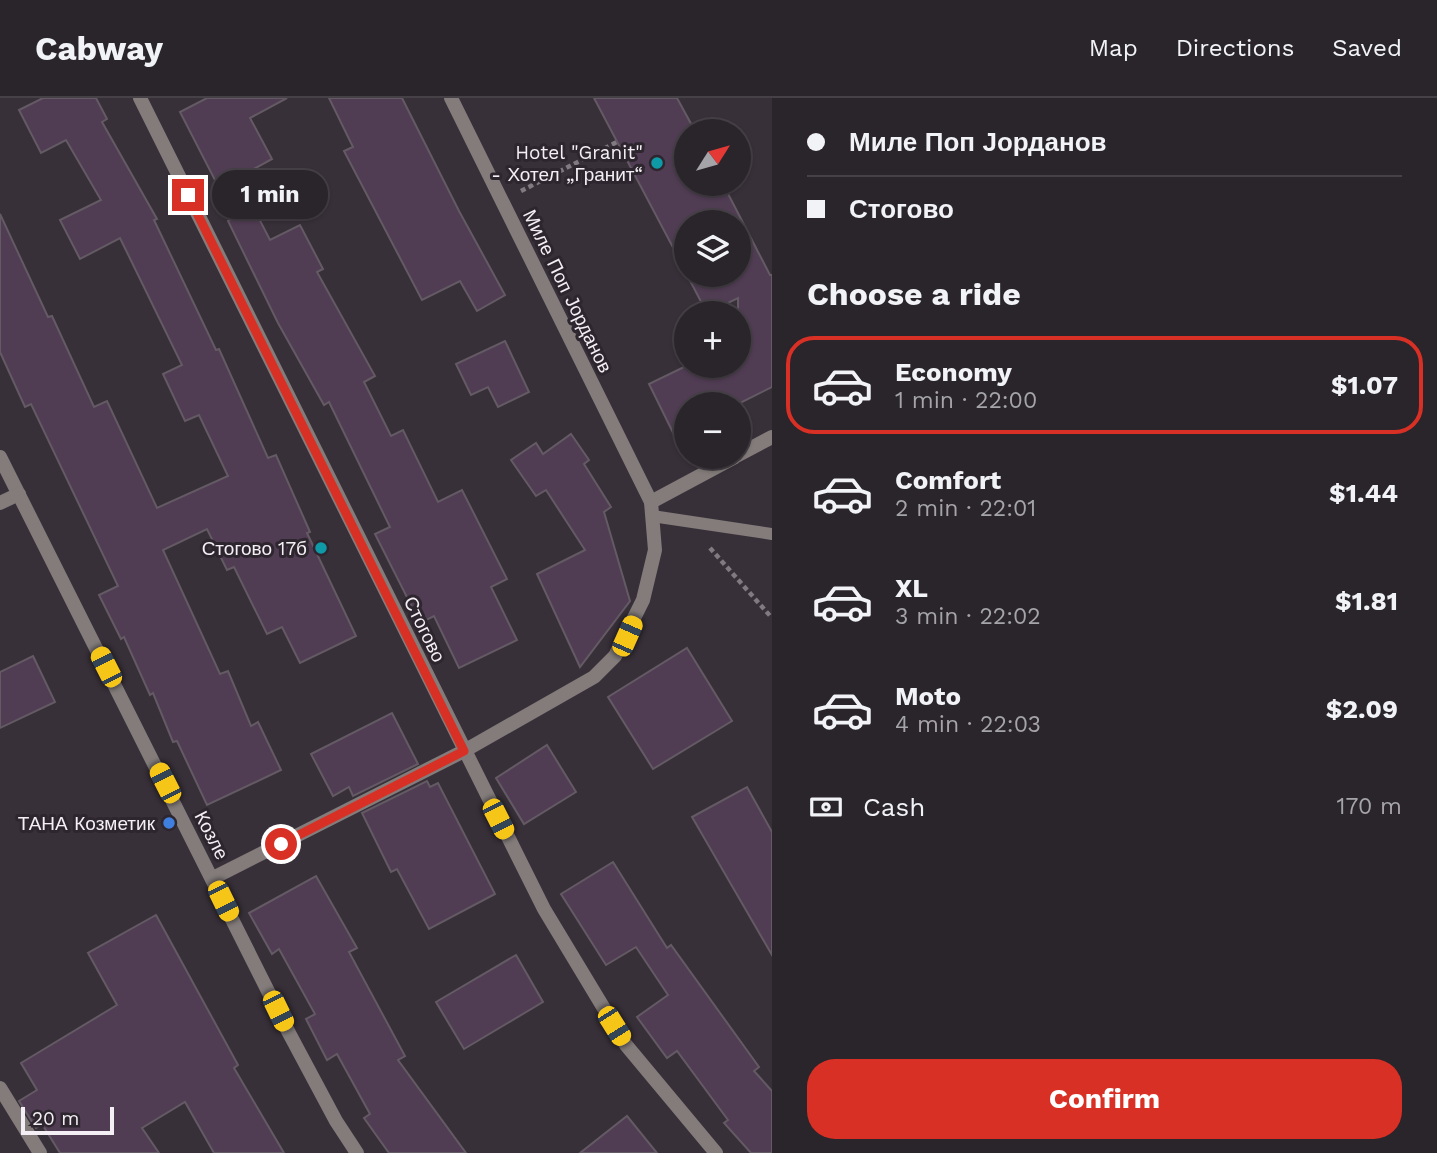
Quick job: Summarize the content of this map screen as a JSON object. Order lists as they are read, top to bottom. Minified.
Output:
{"streets":{"street":["Миле Поп Јорданов","Стогово","Козле"]},"crossings":[["Миле Поп Јорданов","Стогово"],["Миле Поп Јорданов","Козле"]],"places":["Hotel \"Granit\" - Хотел „Гранит“","Стогово 17б","ТАНА Козметик"],"scale_bar":"20 m","north":"top right","page":{"header":"Cabway","nav":["Map","Directions","Saved"],"banner":["Миле Поп Јорданов","Стогово"],"map_buttons":["+","−"],"bubble":"1 min","heading":"Choose a ride","list":[{"name":"Economy","note":"1 min · 22:00","value":"$1.07"},{"name":"Comfort","note":"2 min · 22:01","value":"$1.44"},{"name":"XL","note":"3 min · 22:02","value":"$1.81"},{"name":"Moto","note":"4 min · 22:03","value":"$2.09"}],"pay":["Cash","170 m"],"buttons":"Confirm","scale":"20 m"}}
